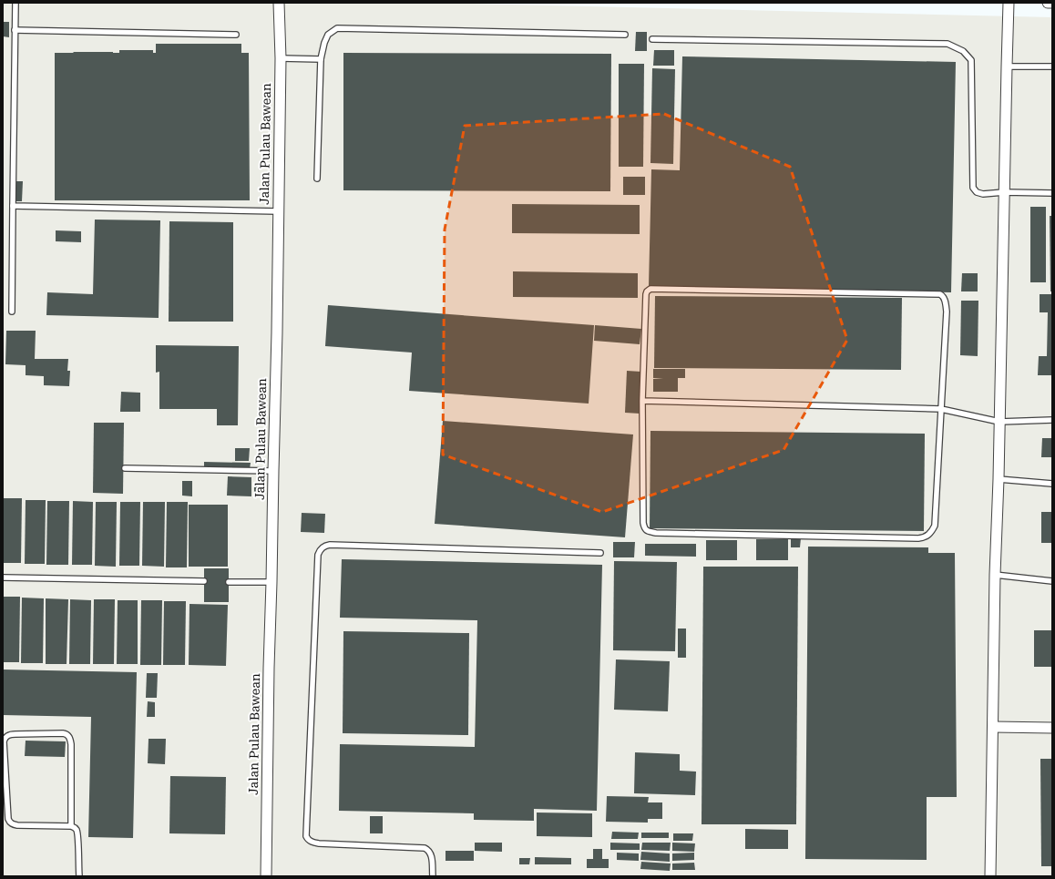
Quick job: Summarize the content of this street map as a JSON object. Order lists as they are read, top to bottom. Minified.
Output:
{"streets":{"street":["Jalan Pulau Bawean"]}}
